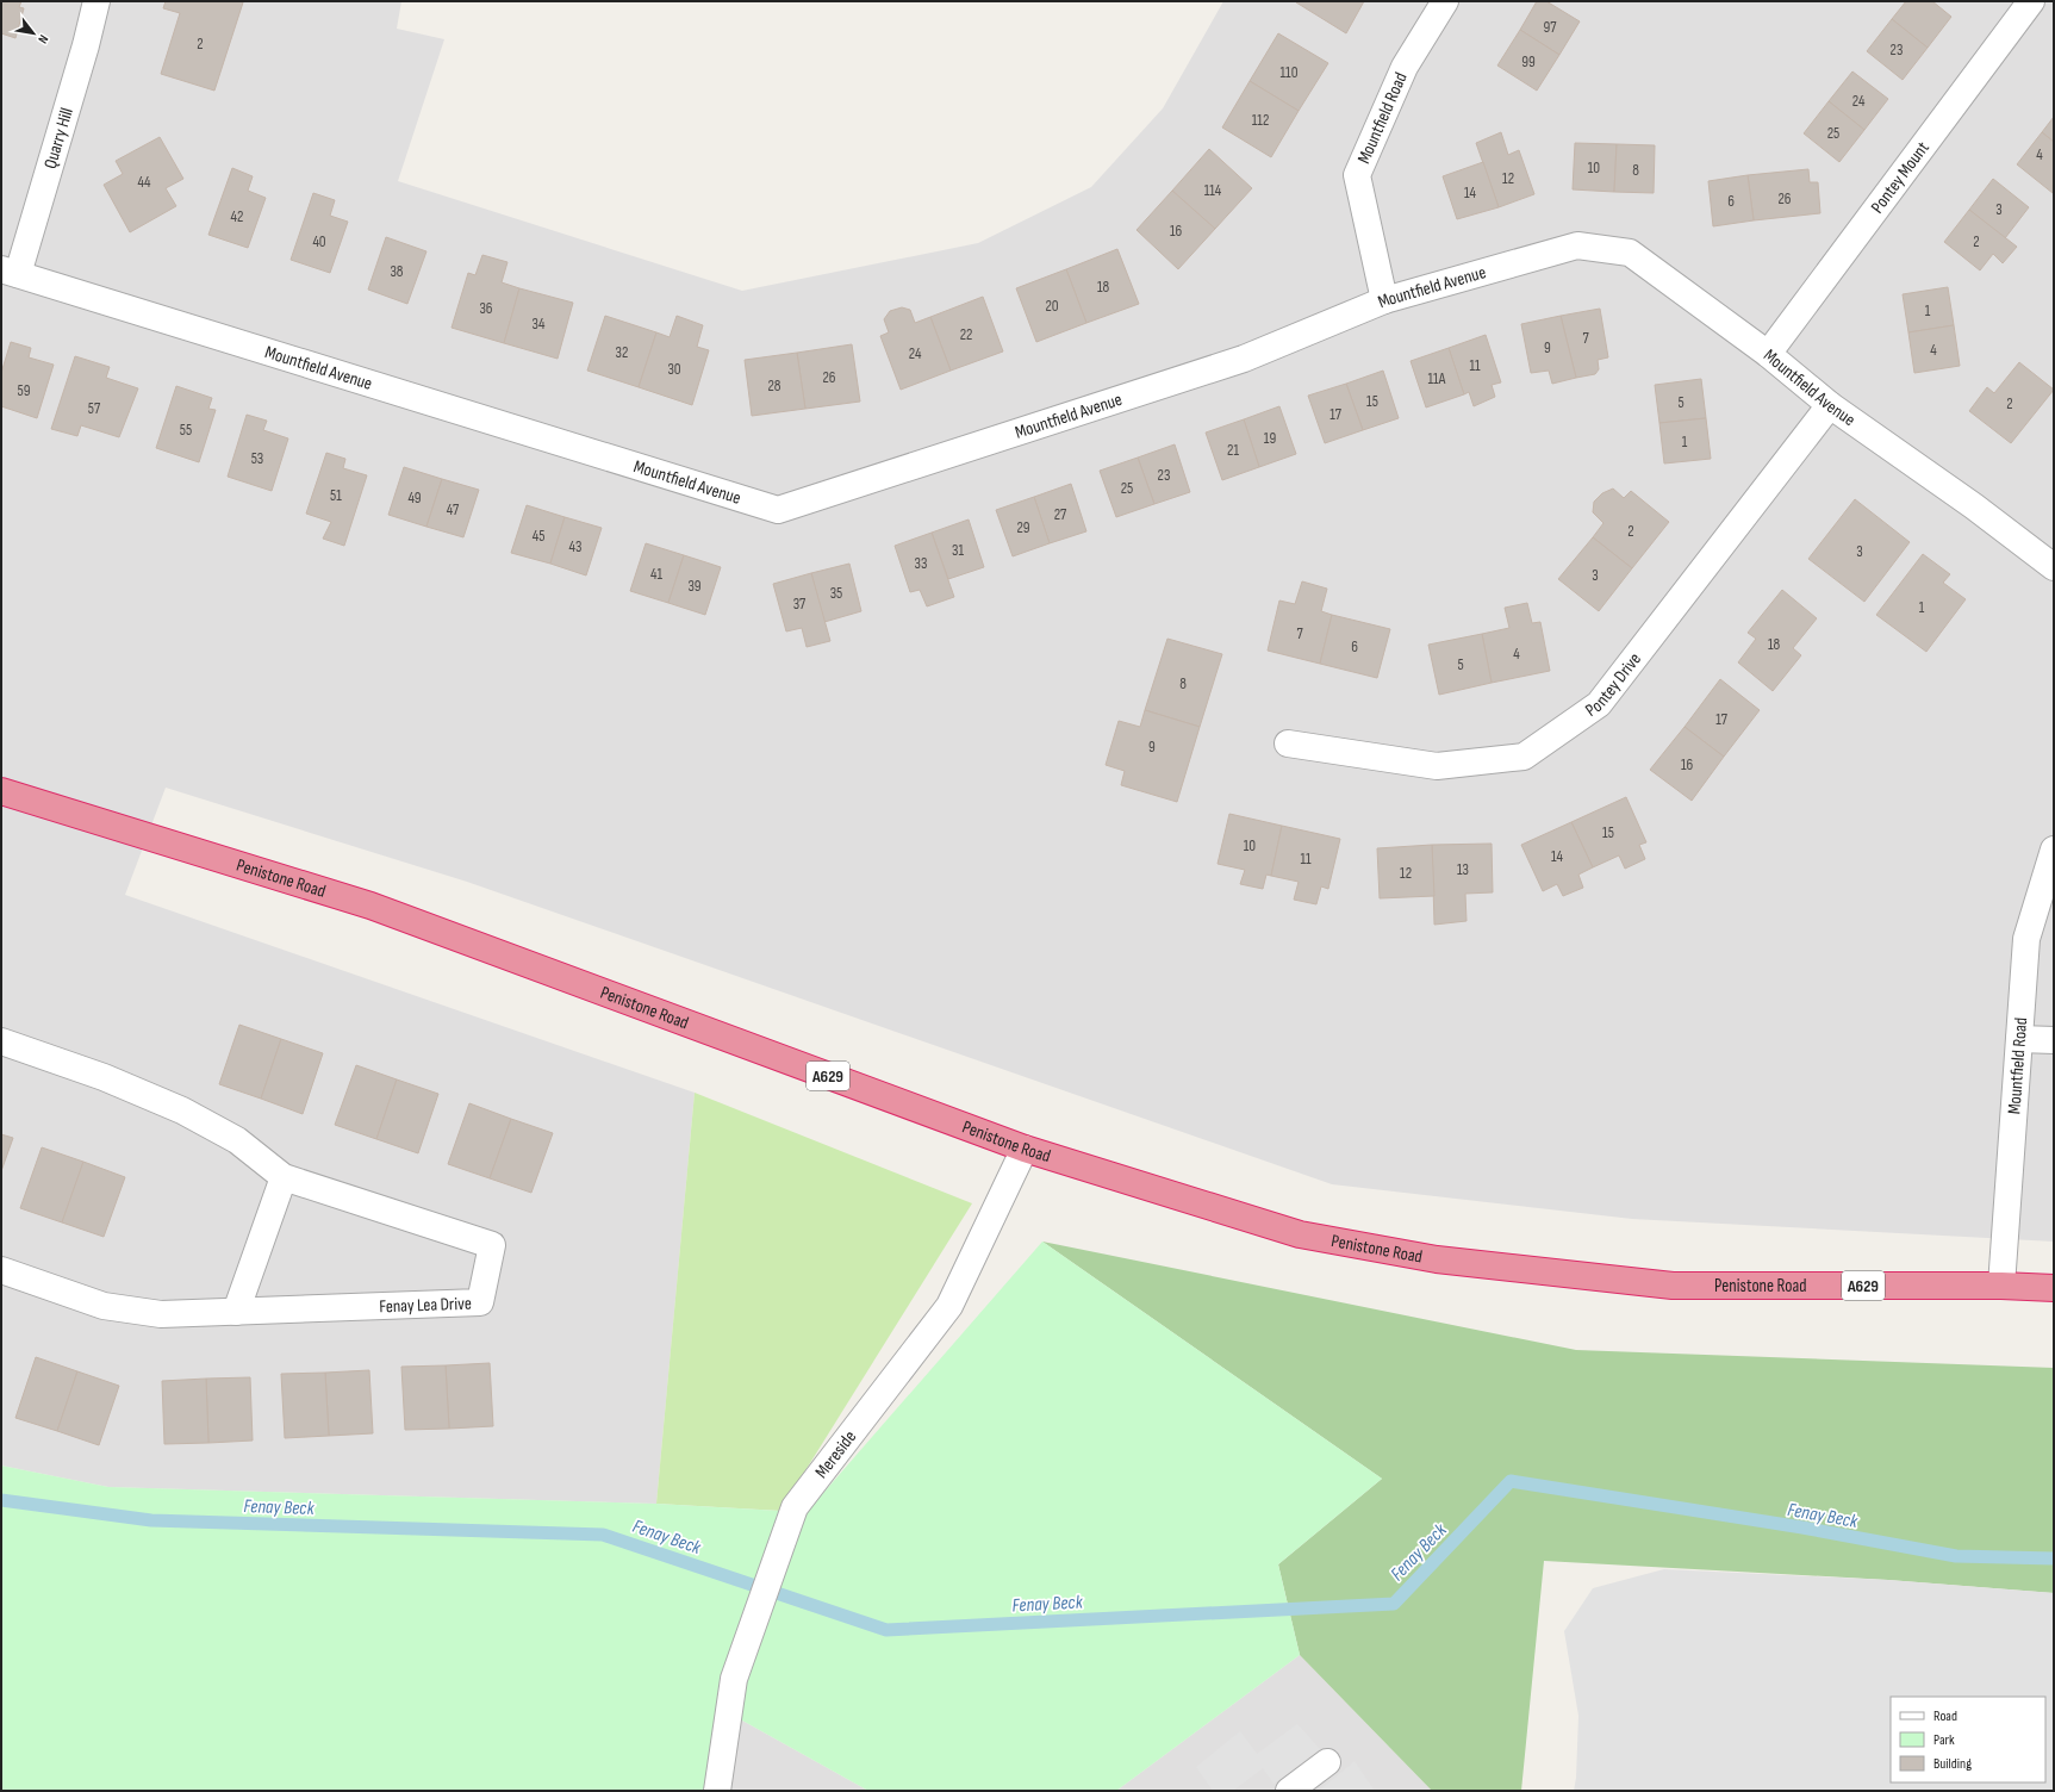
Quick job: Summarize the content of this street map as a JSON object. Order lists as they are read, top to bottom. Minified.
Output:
{"streets":{"highway":["Penistone Road","A629"],"street":["Mountfield Road","Quarry Hill","Pontey Mount","Mountfield Avenue","Pontey Drive","Fenay Lea Drive","Mereside"]},"crossings":[["Mountfield Road","Mountfield Avenue"],["Mountfield Road","Penistone Road"],["Quarry Hill","Mountfield Avenue"],["Pontey Mount","Mountfield Avenue"],["Mountfield Avenue","Pontey Drive"],["Penistone Road","Mereside"]],"water":["Fenay Beck"],"house_numbers":["97","2","23","99","110","24","112","25","4","10","8","12","44","114","14","26","6","3","42","16","40","2","38","18","20","36","1","34","22","7","9","4","32","24","11","30","26","11A","28","59","15","5","2","57","17","55","19","1","21","53","23","25","51","49","47","27","29","2","45","43","31","3","33","41","3","39","35","37","1","7","18","6","4","5","8","17","9","16","15","10","14","11","13","12"],"legend":["Road","Park","Building"],"north":"bottom right"}
